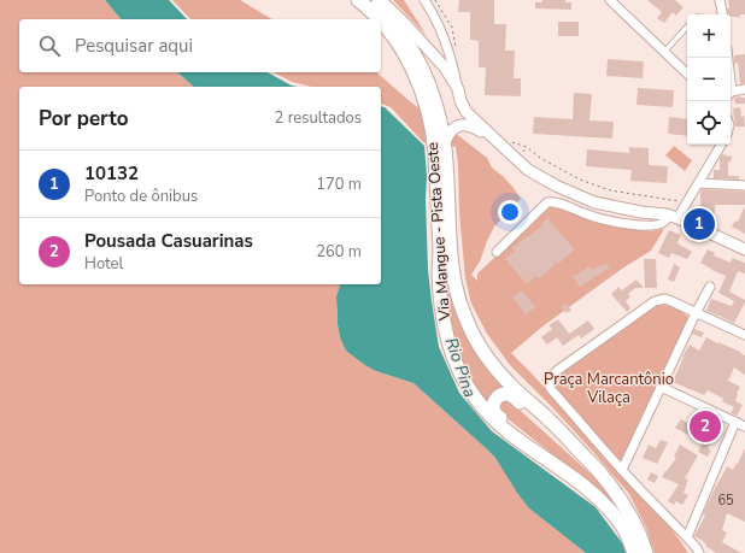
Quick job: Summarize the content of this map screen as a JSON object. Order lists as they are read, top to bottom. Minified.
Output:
{"streets":{"main road":["Via Mangue - Pista Oeste"]},"water":["Rio Pina"],"parks":["Praça Marcantônio Vilaça"],"house_numbers":["65"],"page":{"map_buttons":["+","−"],"search":"Pesquisar aqui","heading":["Por perto","2 resultados"],"list":[{"mark":"1","name":"10132","note":"Ponto de ônibus","value":"170 m"},{"mark":"2","name":"Pousada Casuarinas","note":"Hotel","value":"260 m"}],"pins":["1","2"]}}
